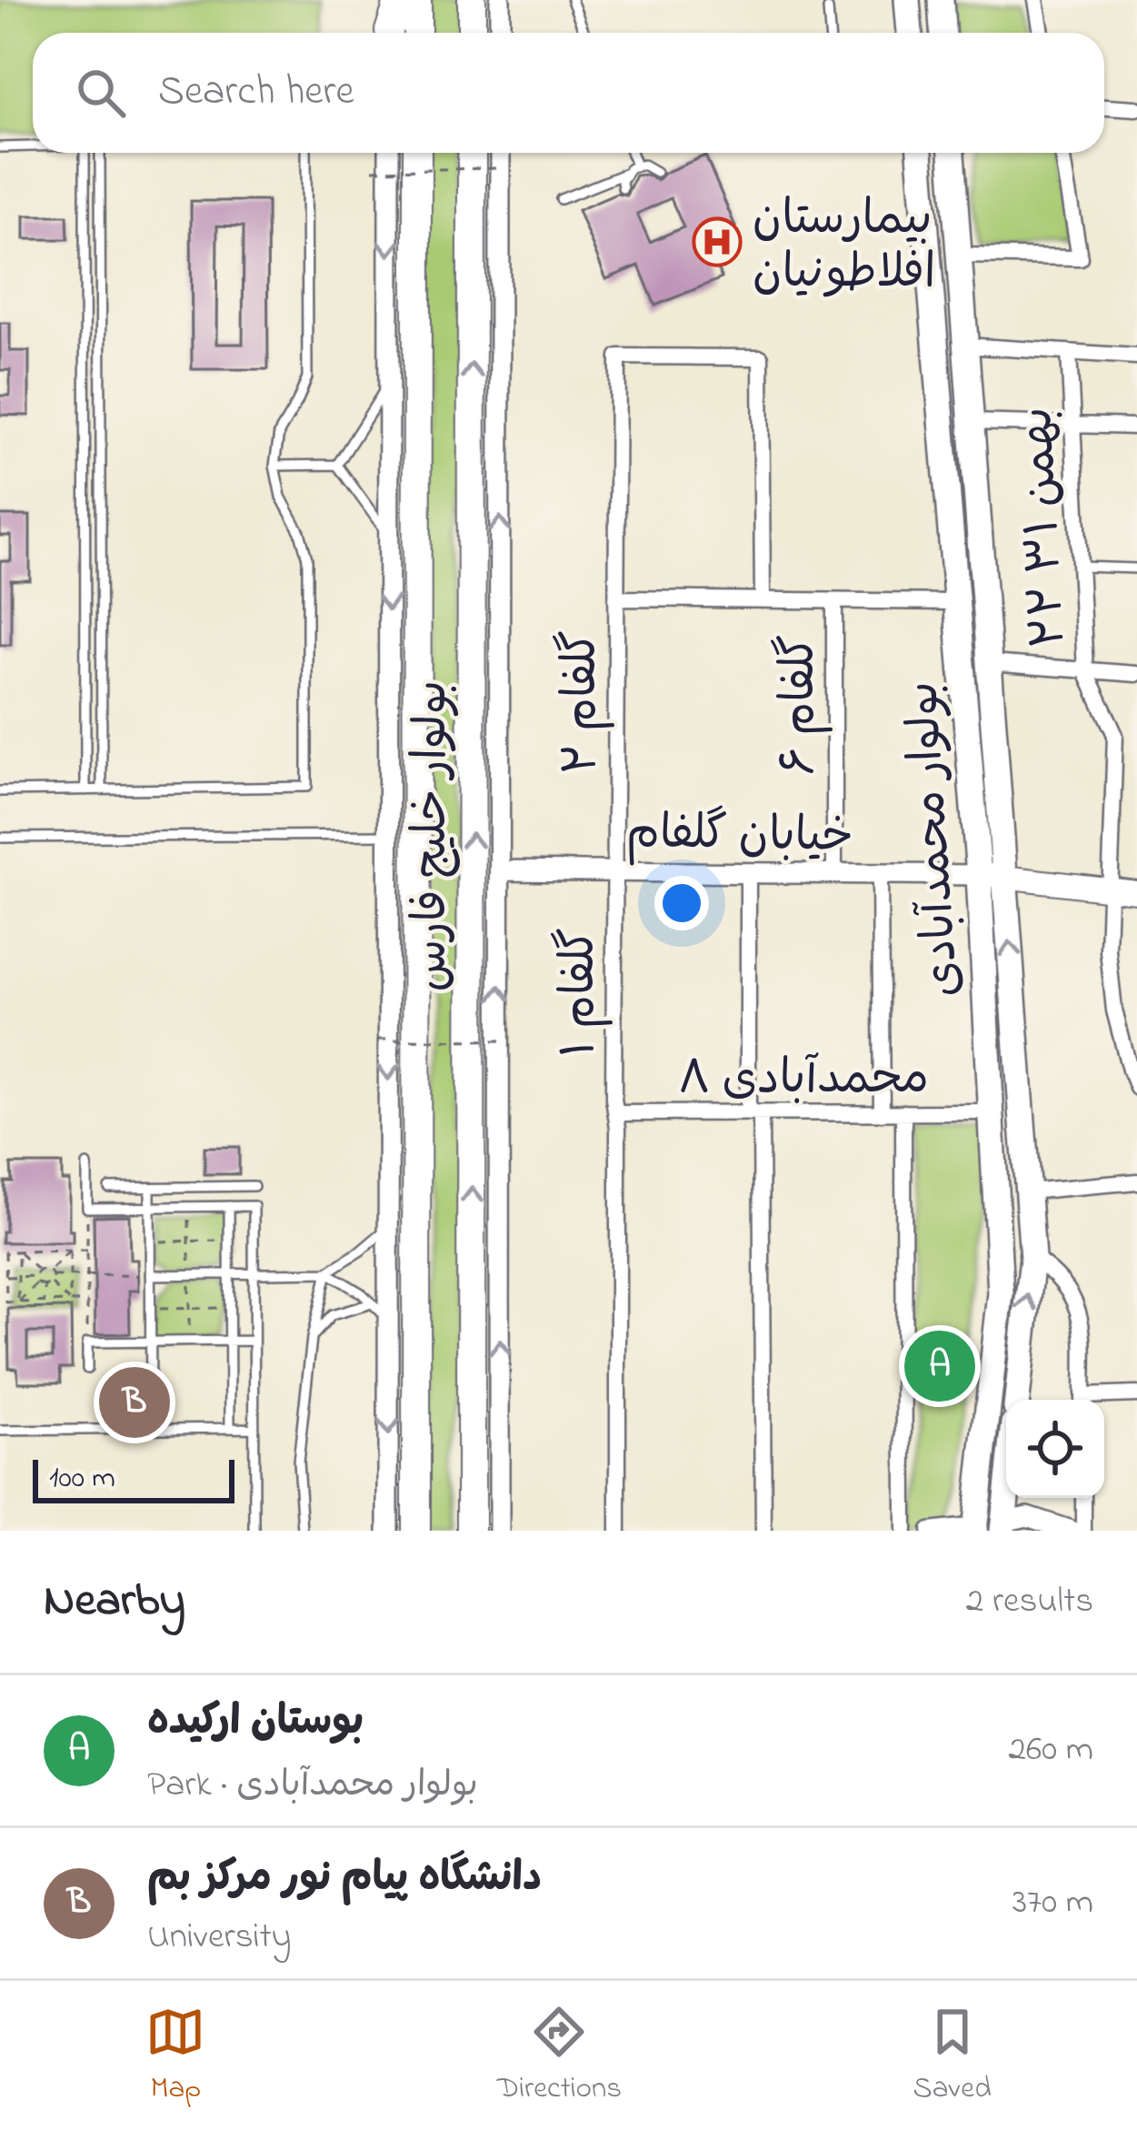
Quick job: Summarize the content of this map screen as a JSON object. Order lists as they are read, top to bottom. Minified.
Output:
{"streets":{"highway":["بولوار خلیج فارس"],"main road":["بولوار محمدآبادی"],"street":["۲۲ بهمن ۳۱","گلفام ۲","گلفام ۶","خیابان گلفام","گلفام ۱","محمدآبادی ۸"]},"crossings":[["گلفام ۲","خیابان گلفام"],["گلفام ۲","گلفام ۱"],["گلفام ۶","خیابان گلفام"],["خیابان گلفام","بولوار محمدآبادی"],["خیابان گلفام","گلفام ۱"],["بولوار محمدآبادی","محمدآبادی ۸"],["گلفام ۱","محمدآبادی ۸"]],"places":{"hospital":["بیمارستان افلاطونیان"]},"scale_bar":"100 m","page":{"search":"Search here","pins":["A","B"],"scale":"100 m","heading":["Nearby","2 results"],"list":[{"mark":"A","name":"بوستان ارکیده","note":"Park · بولوار محمدآبادی","value":"260 m"},{"mark":"B","name":"دانشگاه پیام نور مرکز بم","note":"University","value":"370 m"}],"nav":["Map","Directions","Saved"]}}
